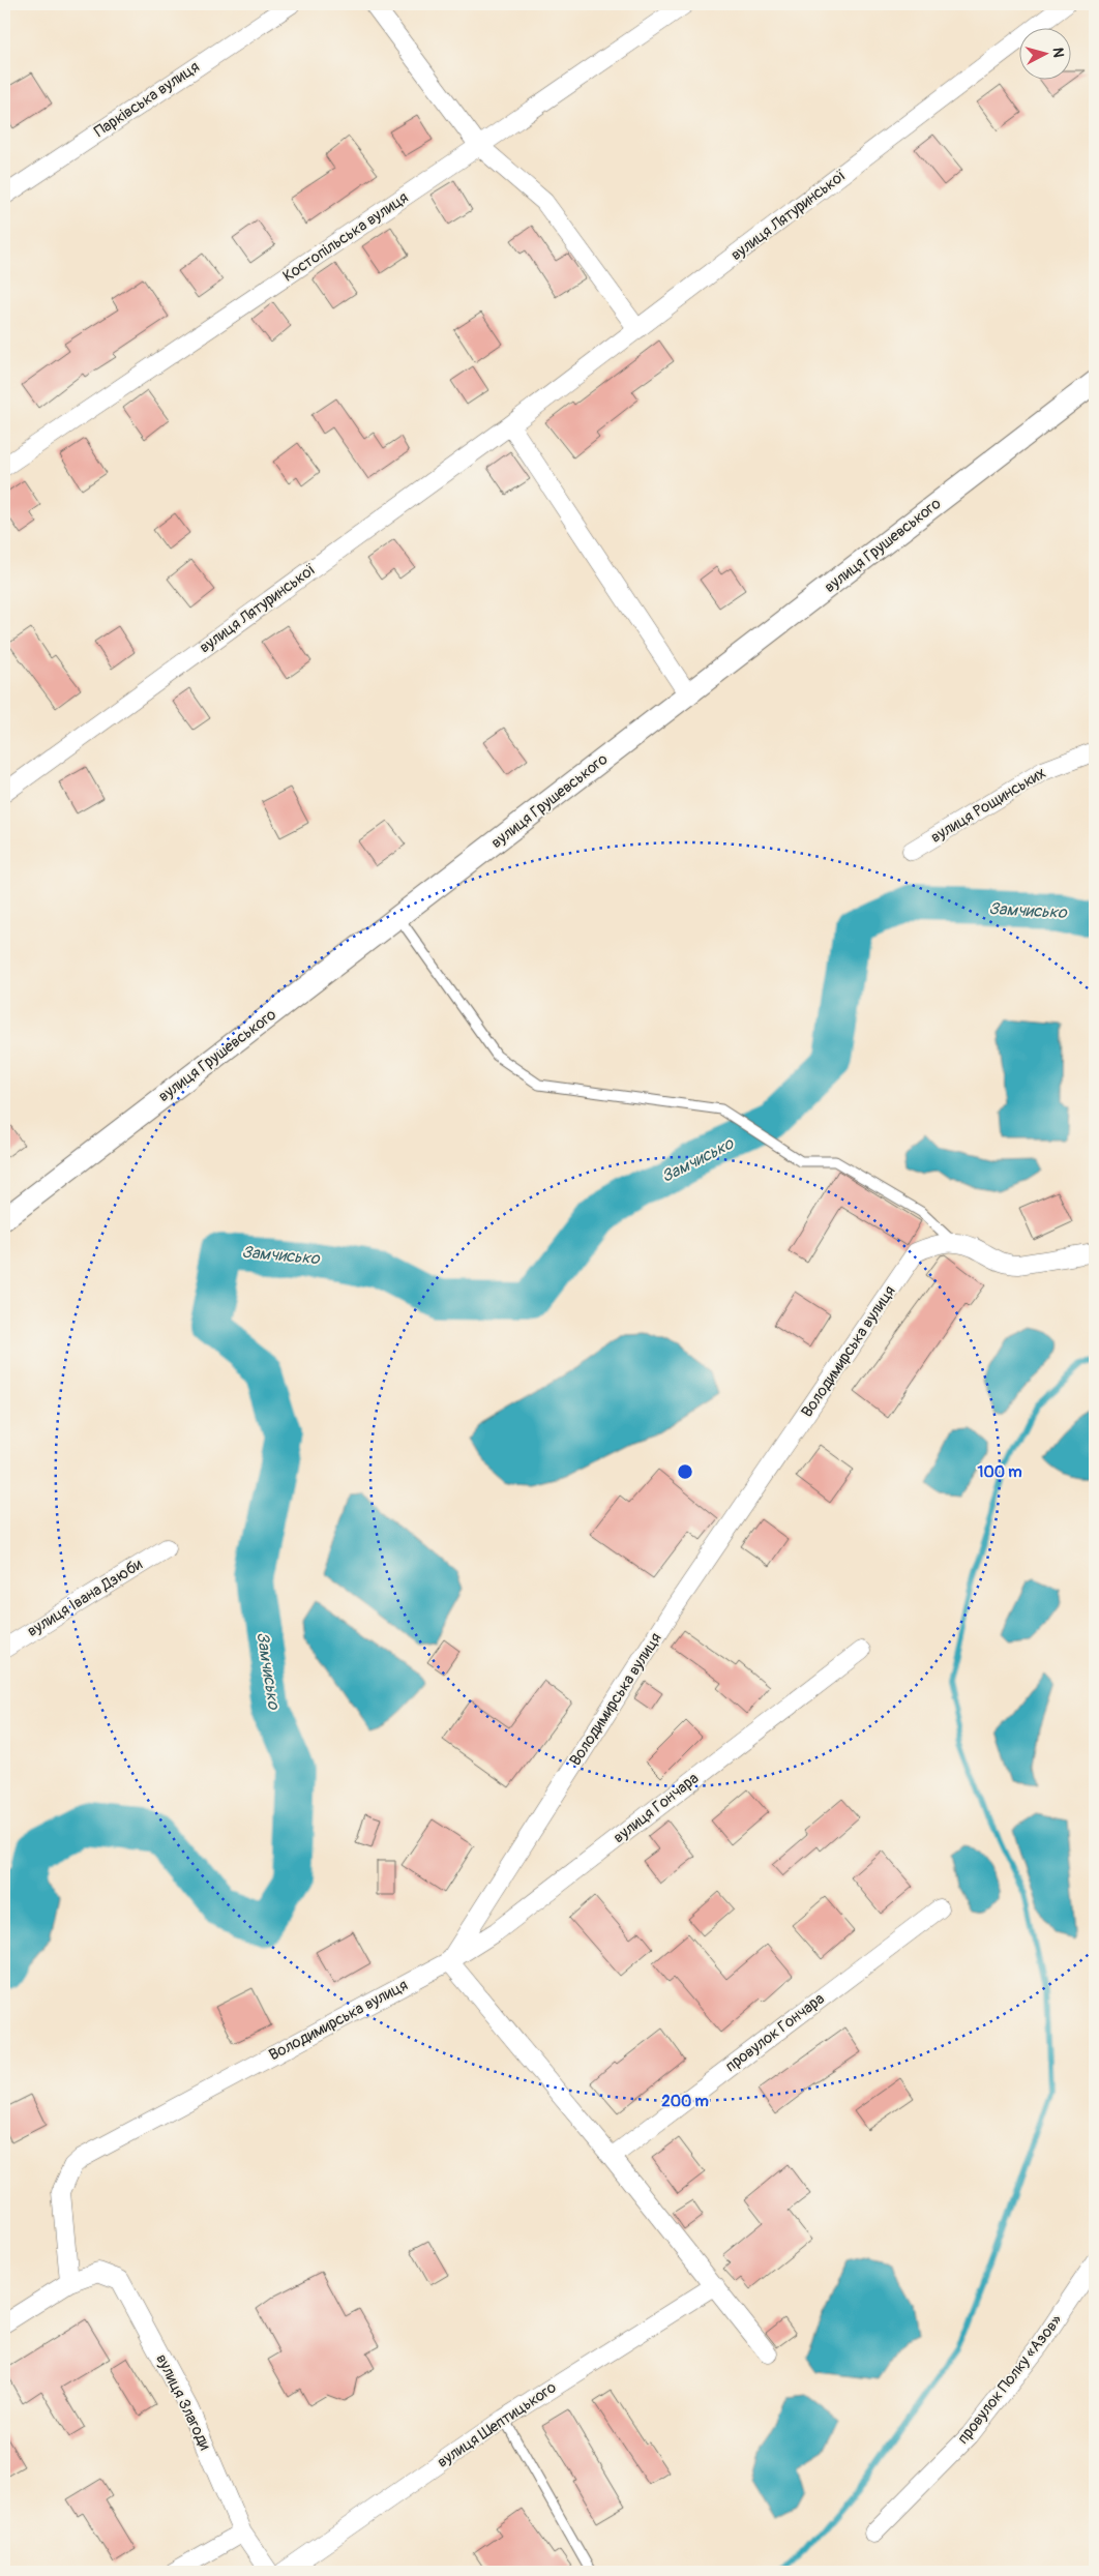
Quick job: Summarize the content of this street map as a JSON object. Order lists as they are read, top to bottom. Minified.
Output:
{"streets":{"street":["Парківська вулиця","вулиця Лятуринської","Костопільська вулиця","вулиця Грушевського","вулиця Рощинських","Володимирська вулиця","вулиця Івана Дзюби","вулиця Гончара","провулок Гончара","провулок Полку «Азов»","вулиця Злагоди","вулиця Шептицького"]},"crossings":[["Володимирська вулиця","вулиця Гончара"],["Володимирська вулиця","вулиця Злагоди"]],"water":["Замчисько"],"north":"right","rings":["100 m","200 m"]}
